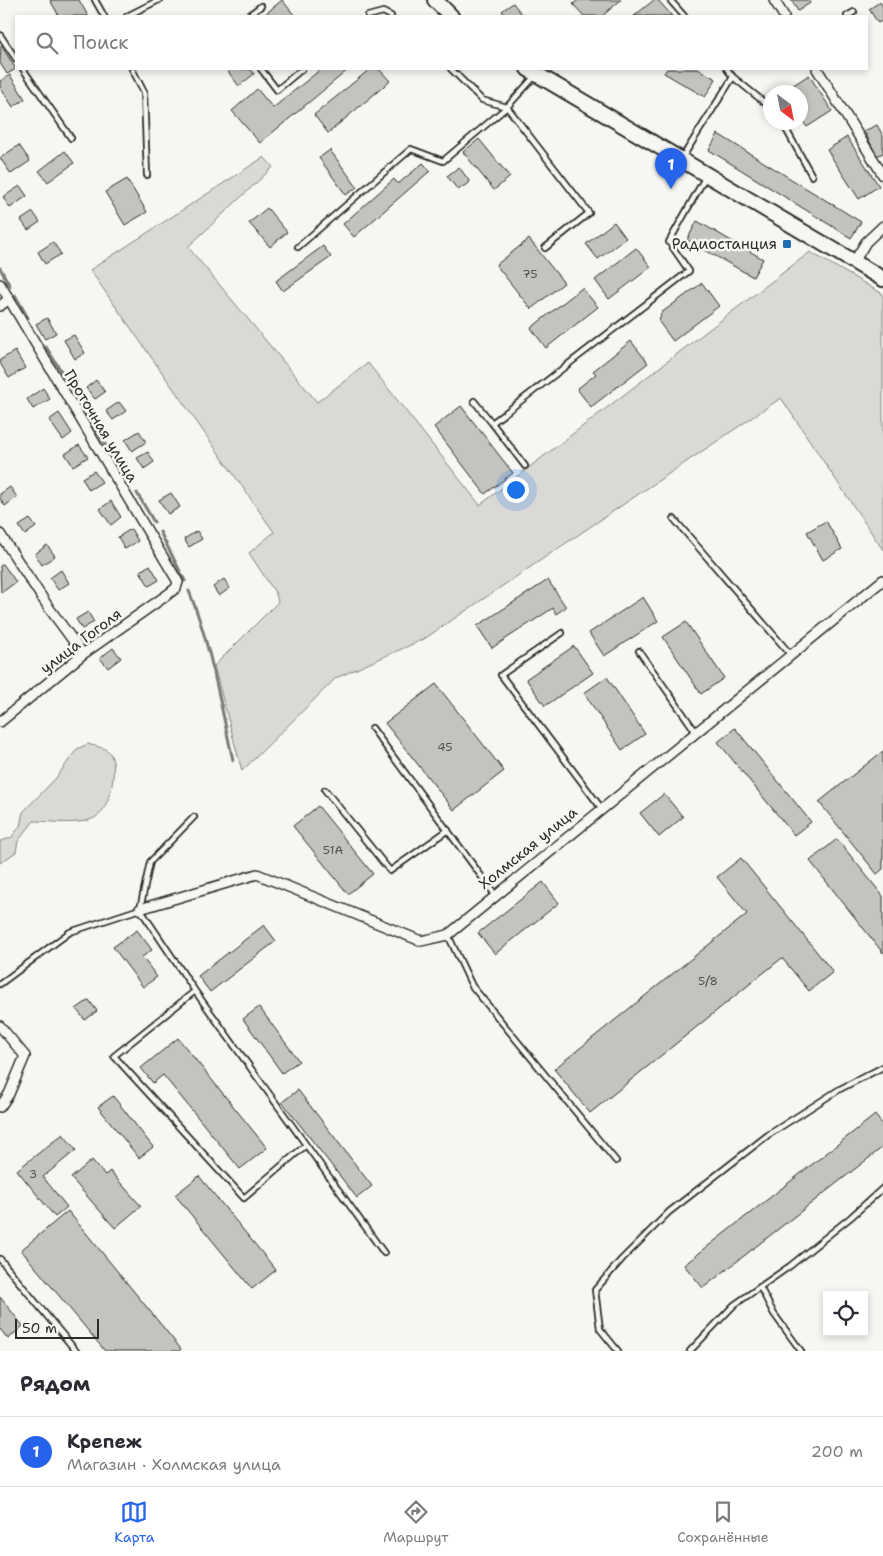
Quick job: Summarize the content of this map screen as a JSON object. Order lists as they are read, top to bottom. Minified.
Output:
{"streets":{"street":["Проточная улица","улица Гоголя","Холмская улица"]},"crossings":[["Проточная улица","улица Гоголя"]],"places":{"transit":["Радиостанция"]},"house_numbers":["75","45","51А","5/8","3"],"scale_bar":"50 m","north":"bottom right","page":{"search":"Поиск","pins":"1","scale":"50 m","heading":"Рядом","list":[{"mark":"1","name":"Крепеж","note":"Магазин · Холмская улица","value":"200 m"}],"nav":["Карта","Маршрут","Сохранённые"]}}
